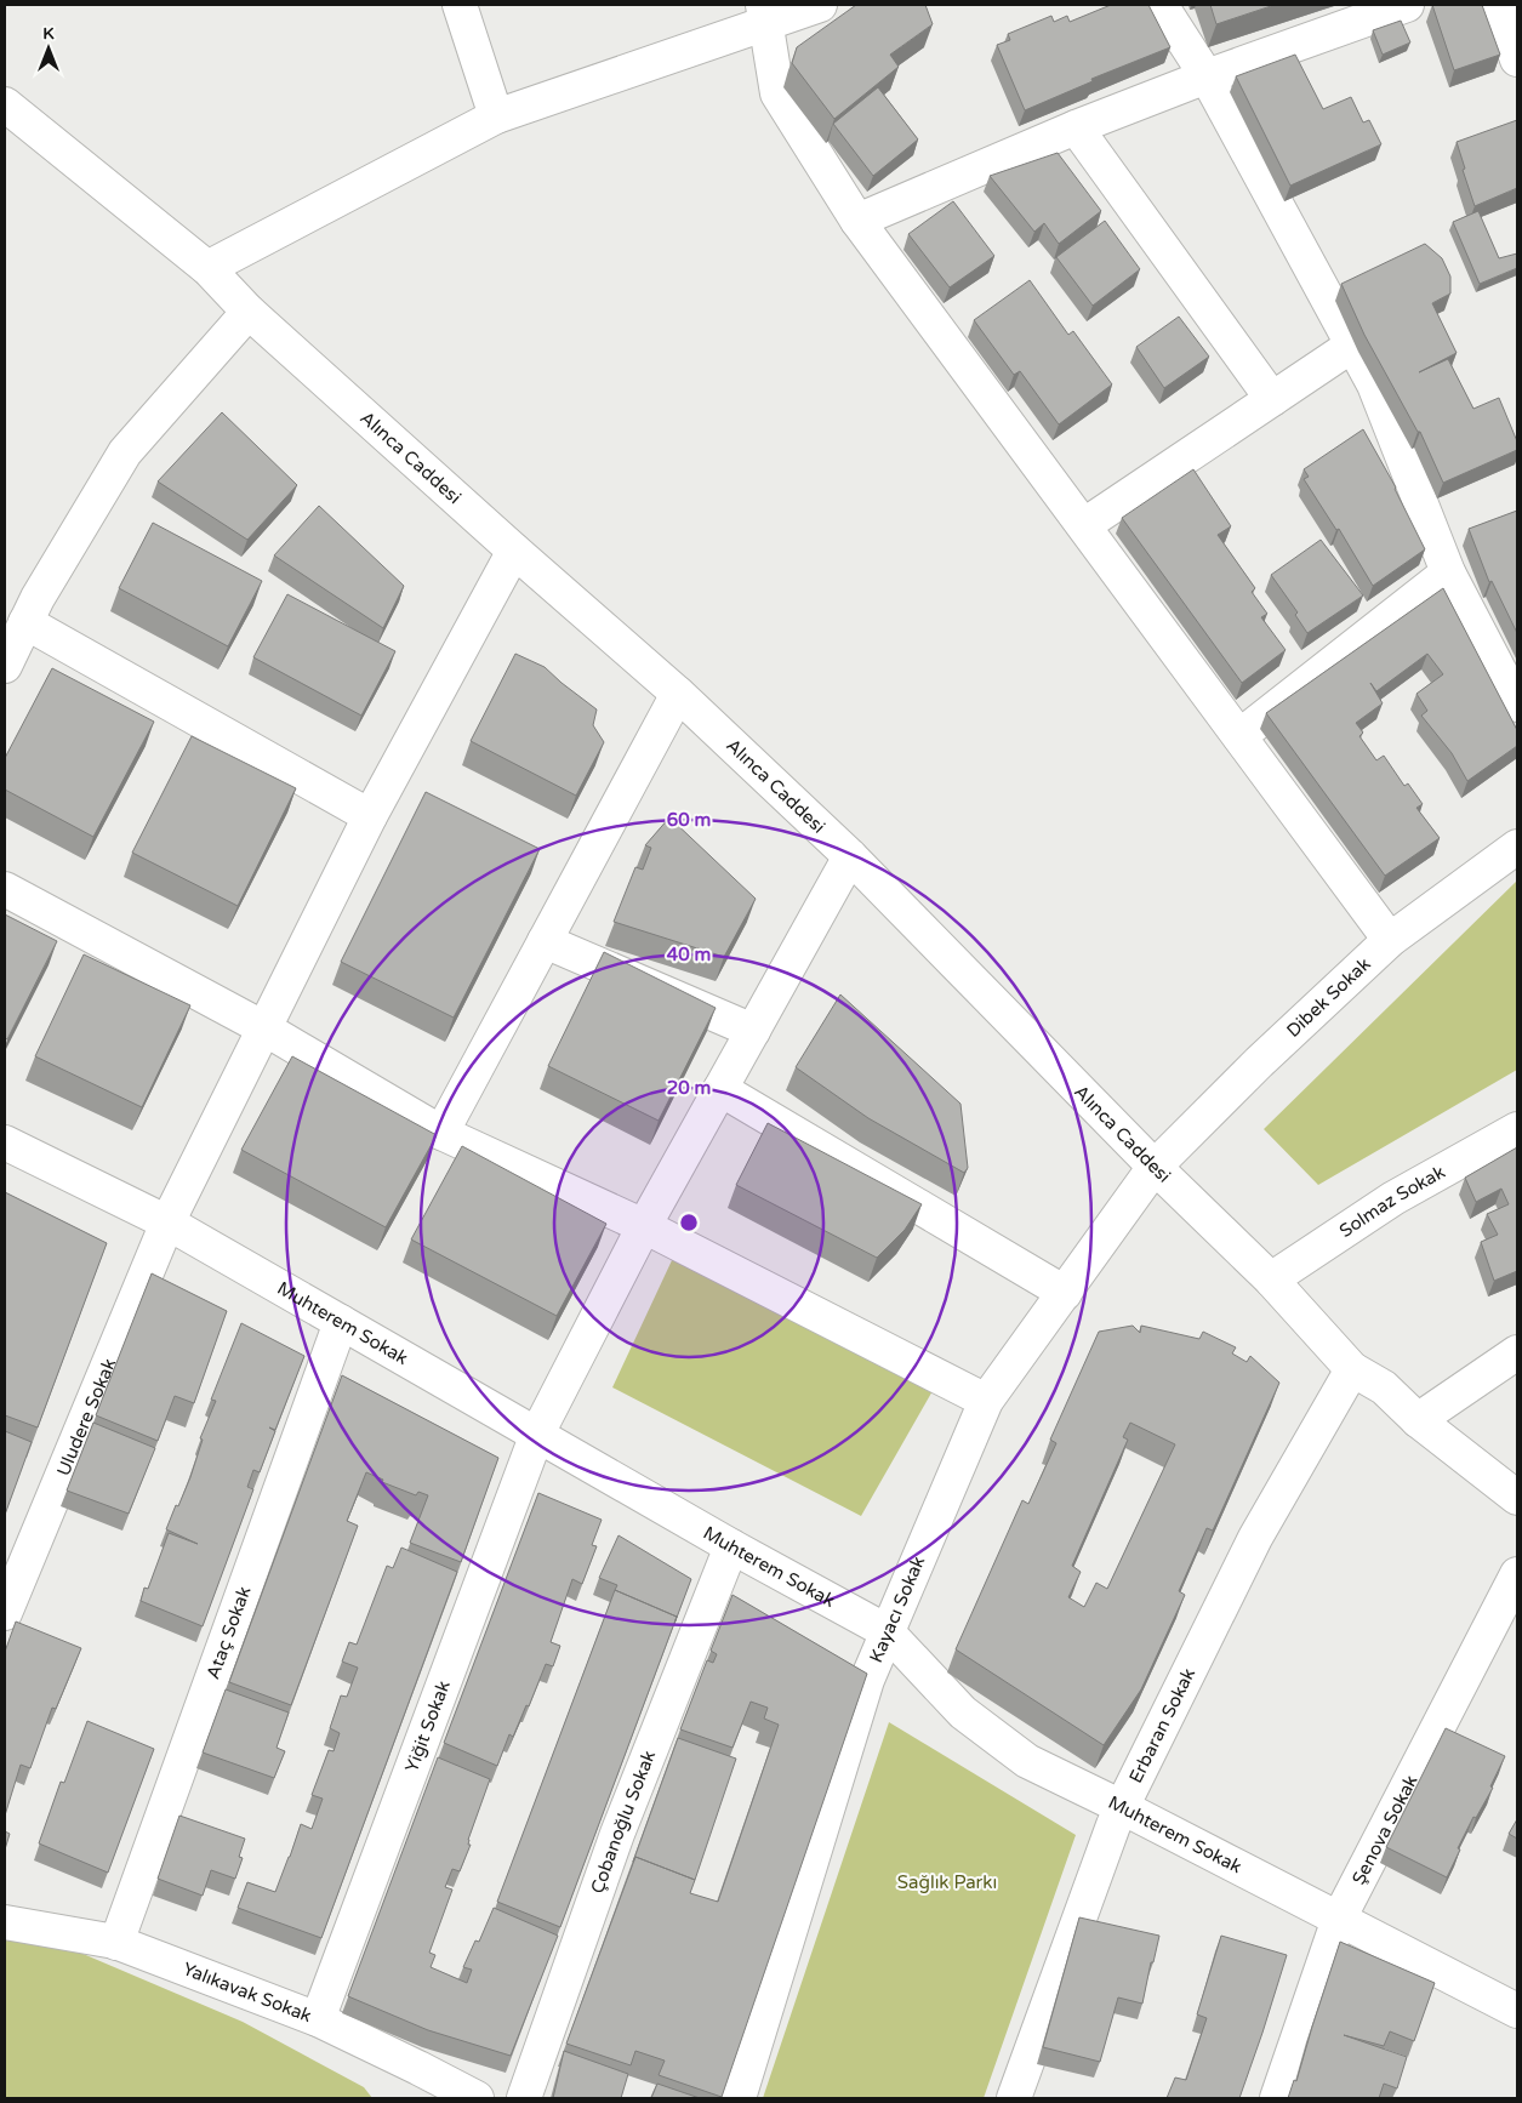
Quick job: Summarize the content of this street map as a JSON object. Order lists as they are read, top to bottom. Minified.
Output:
{"streets":{"street":["Alınca Caddesi","Dibek Sokak","Solmaz Sokak","Muhterem Sokak","Uludere Sokak","Kayacı Sokak","Ataç Sokak","Erbaran Sokak","Yiğit Sokak","Çobanoğlu Sokak","Şenova Sokak","Yalıkavak Sokak"]},"crossings":[["Alınca Caddesi","Dibek Sokak"],["Alınca Caddesi","Solmaz Sokak"],["Alınca Caddesi","Uludere Sokak"],["Alınca Caddesi","Kayacı Sokak"],["Alınca Caddesi","Erbaran Sokak"],["Alınca Caddesi","Yiğit Sokak"],["Dibek Sokak","Kayacı Sokak"],["Muhterem Sokak","Uludere Sokak"],["Muhterem Sokak","Kayacı Sokak"],["Muhterem Sokak","Ataç Sokak"],["Muhterem Sokak","Erbaran Sokak"],["Muhterem Sokak","Yiğit Sokak"],["Muhterem Sokak","Çobanoğlu Sokak"],["Muhterem Sokak","Şenova Sokak"],["Ataç Sokak","Yalıkavak Sokak"],["Yiğit Sokak","Yalıkavak Sokak"]],"parks":["Sağlık Parkı"],"north":"top","rings":["60 m","40 m","20 m"]}
